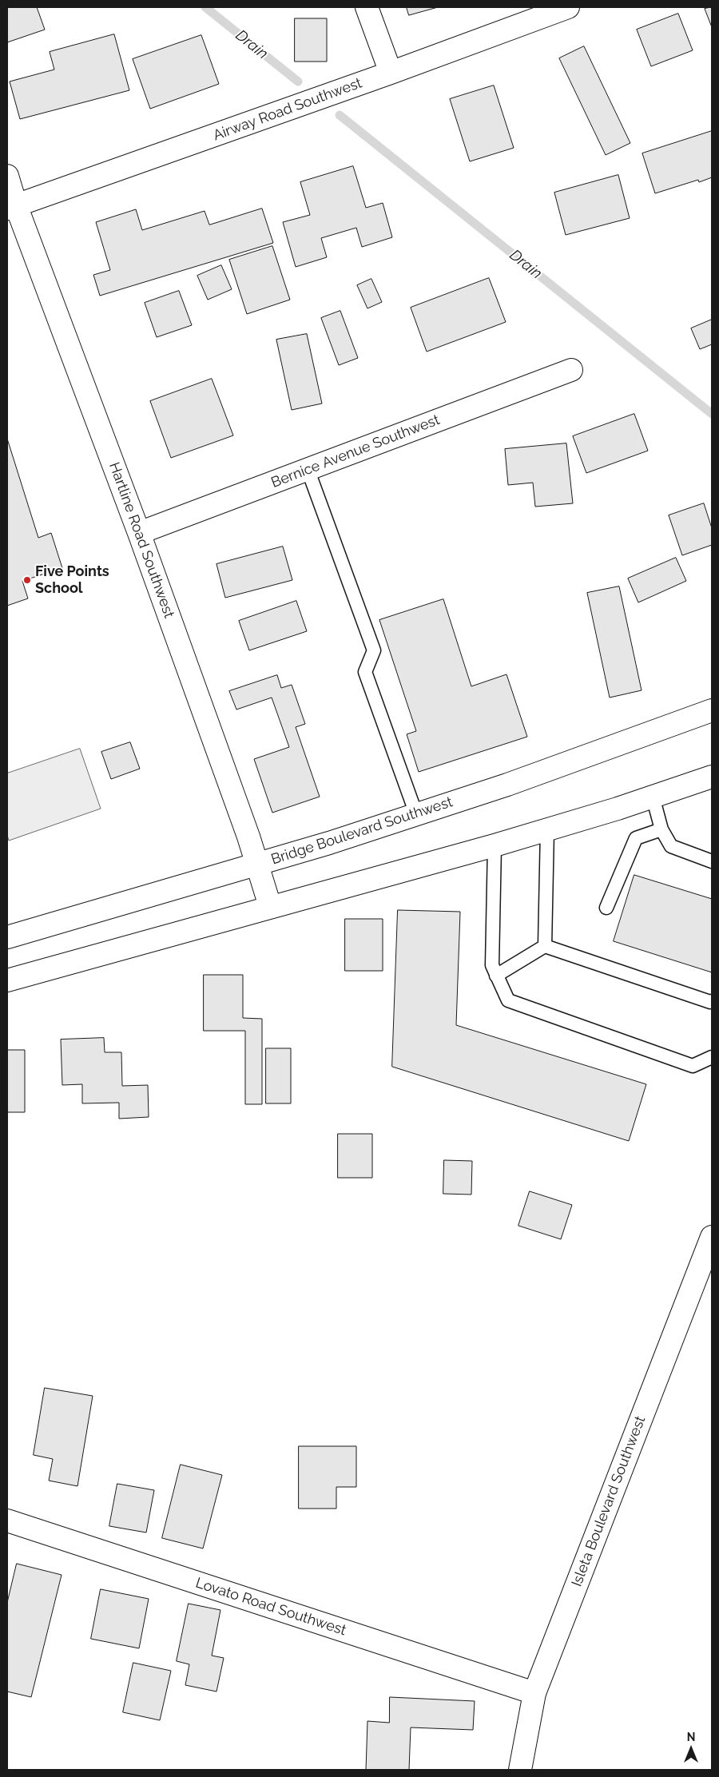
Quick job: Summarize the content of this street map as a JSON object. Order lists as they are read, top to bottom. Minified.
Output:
{"streets":{"street":["Airway Road Southwest","Bernice Avenue Southwest","Hartline Road Southwest","Bridge Boulevard Southwest","Isleta Boulevard Southwest","Lovato Road Southwest"]},"crossings":[["Airway Road Southwest","Hartline Road Southwest"],["Bernice Avenue Southwest","Hartline Road Southwest"],["Hartline Road Southwest","Bridge Boulevard Southwest"],["Isleta Boulevard Southwest","Lovato Road Southwest"]],"water":["Drain"],"places":["Five Points School"],"north":"top"}
